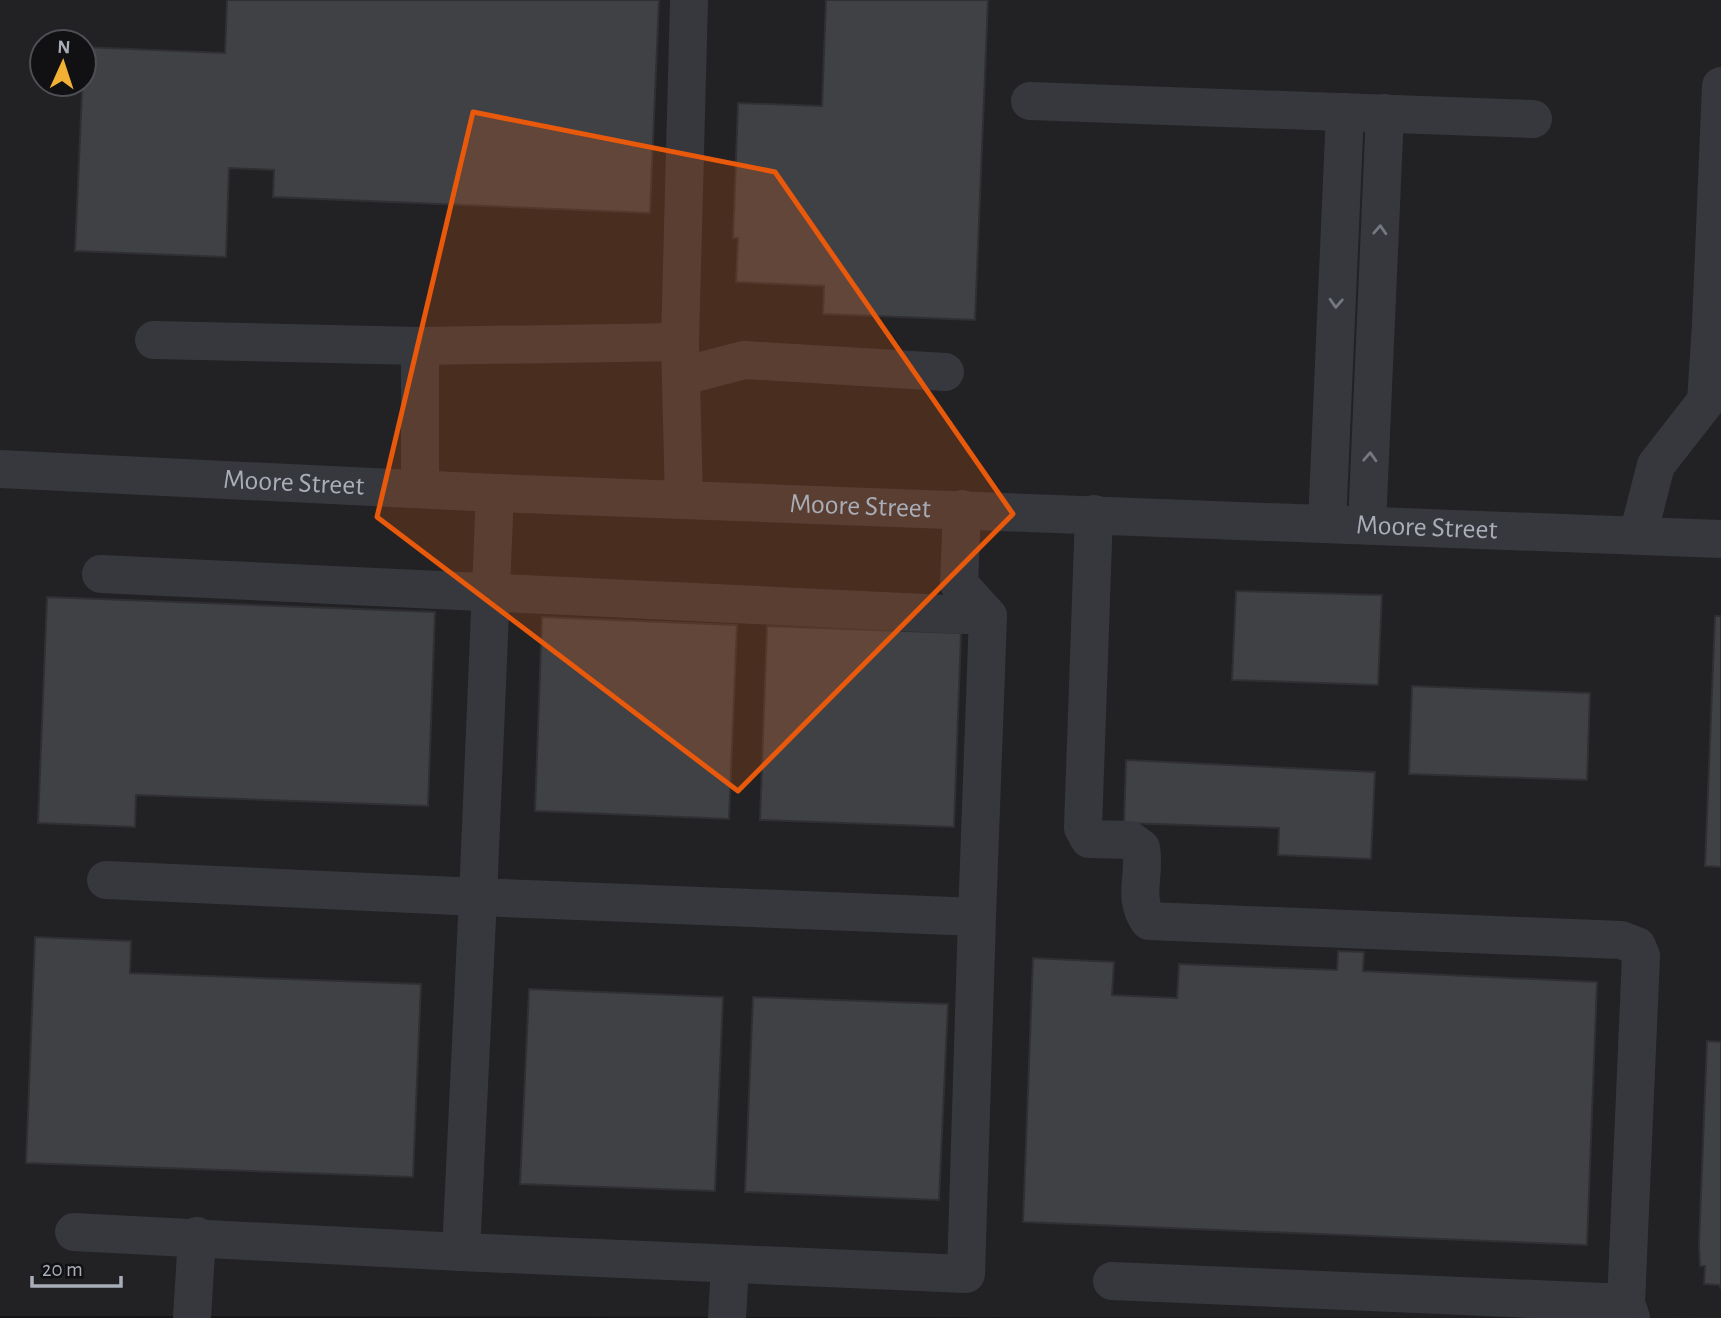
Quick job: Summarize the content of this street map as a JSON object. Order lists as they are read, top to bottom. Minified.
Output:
{"streets":{"street":["Moore Street"]},"scale_bar":"20 m","north":"top"}
